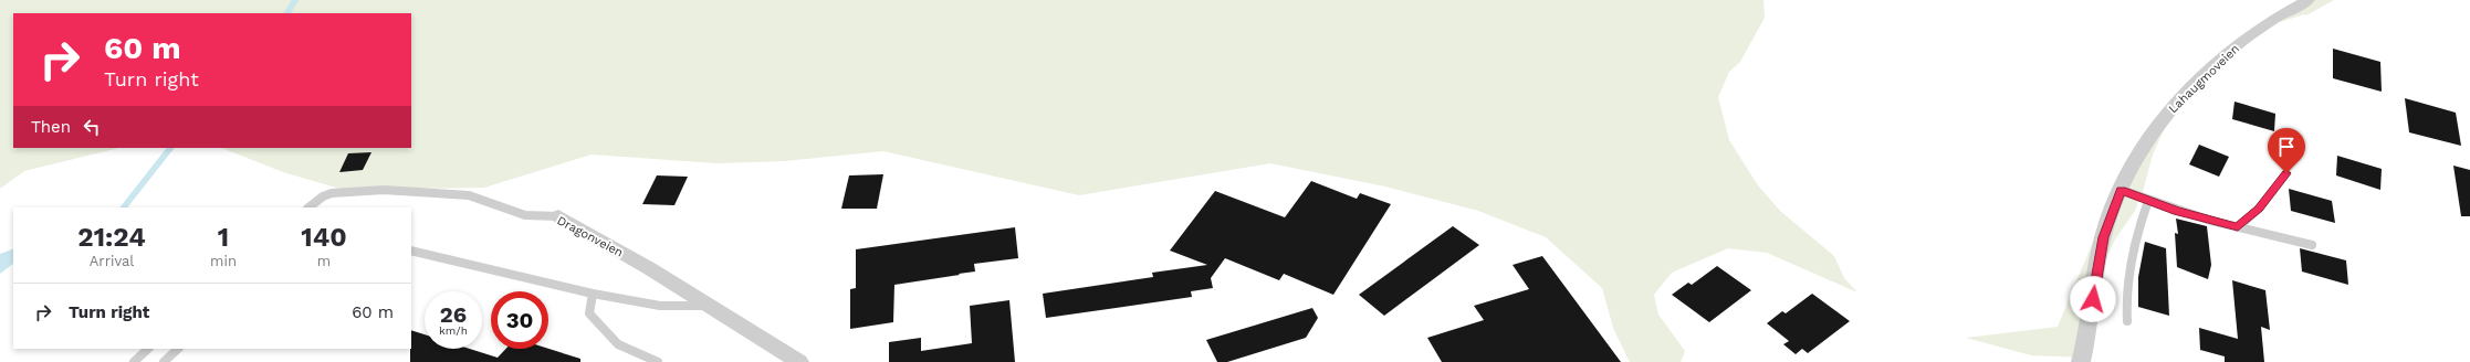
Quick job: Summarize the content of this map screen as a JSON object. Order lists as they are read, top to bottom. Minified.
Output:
{"streets":{"street":["Lahaugmoveien","Dragonveien"]},"page":{"turn":["60 m","Turn right"],"then":"Then","eta":["21:24","Arrival","1","min","140","m"],"list":[{"name":"Turn right","value":"60 m"}],"speed":"26 km/h","limit":"30"}}
